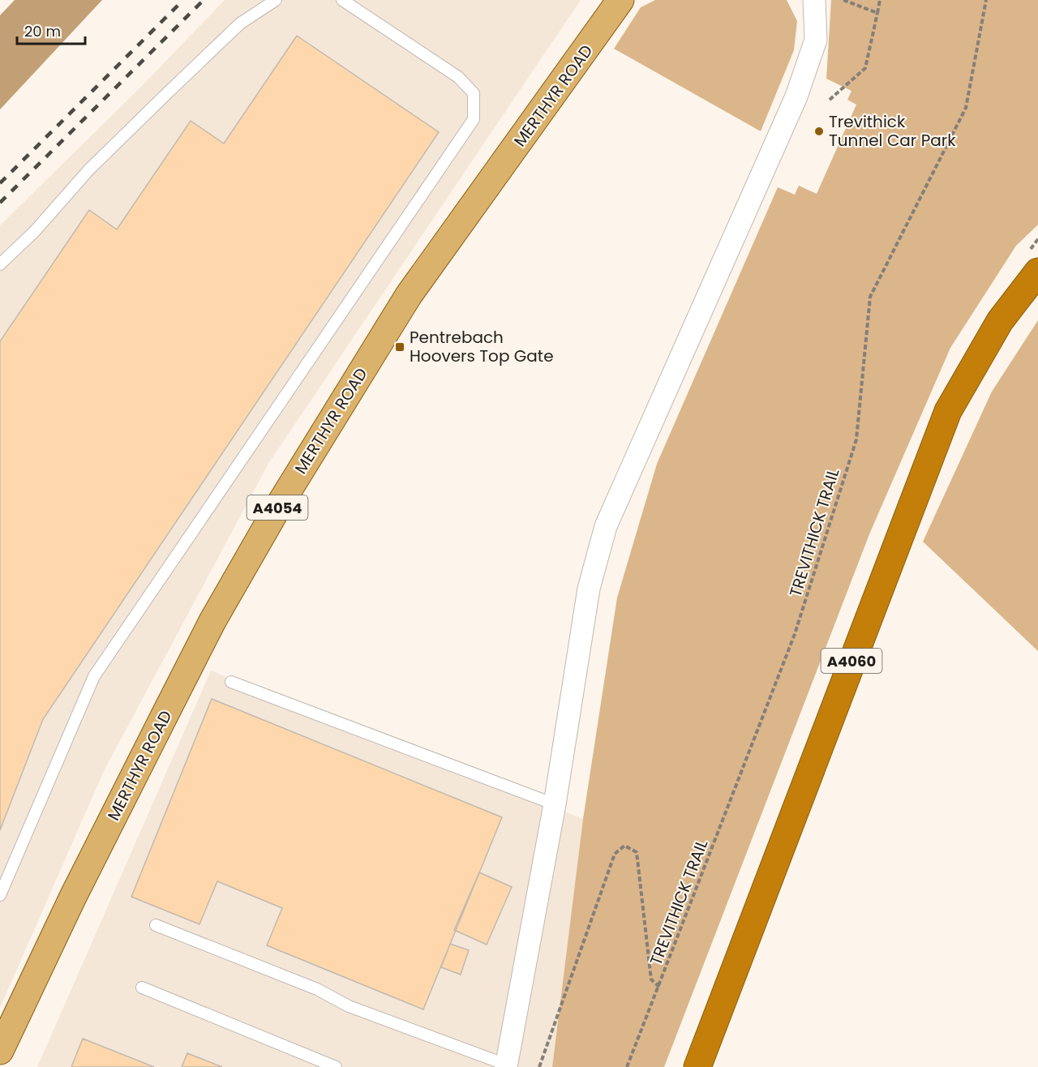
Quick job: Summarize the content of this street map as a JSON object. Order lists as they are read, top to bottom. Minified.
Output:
{"streets":{"highway":["A4060"],"main road":["MERTHYR ROAD","A4054"],"path":["TREVITHICK TRAIL"]},"places":{"other":["Trevithick Tunnel Car Park"],"transit":["Pentrebach Hoovers Top Gate"]},"scale_bar":"20 m"}
